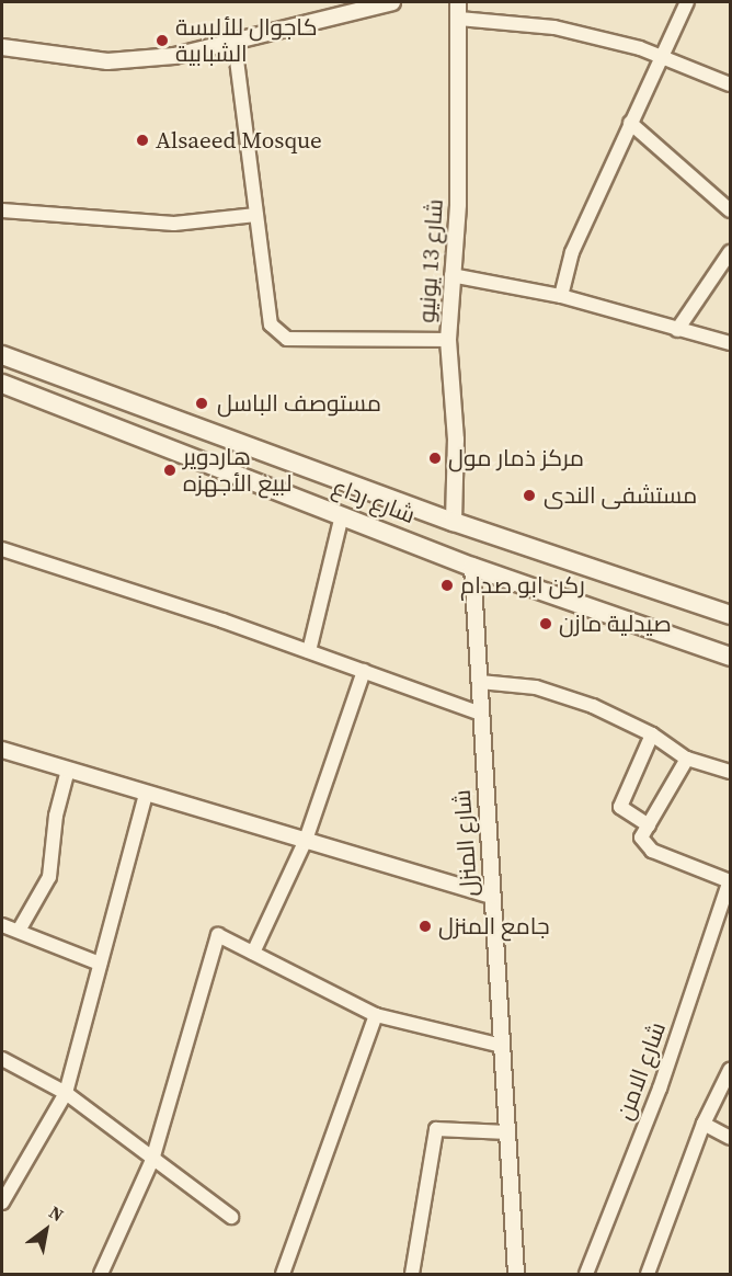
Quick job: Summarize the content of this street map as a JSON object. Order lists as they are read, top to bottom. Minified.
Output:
{"streets":{"main road":["شارع رداع"],"street":["شارع 13 يونيو","شارع المنزل","شارع الامن"]},"crossings":[["شارع 13 يونيو","شارع رداع"],["شارع رداع","شارع المنزل"]],"places":["كاجوال للألبسة الشبابية","Alsaeed Mosque","مستوصف الباسل","مركز ذمار مول","هاردوير لبيع الأجهزه","مستشفى الندى","ركن ابو صدام","صيدلية مازن","جامع المنزل"],"north":"top right"}
